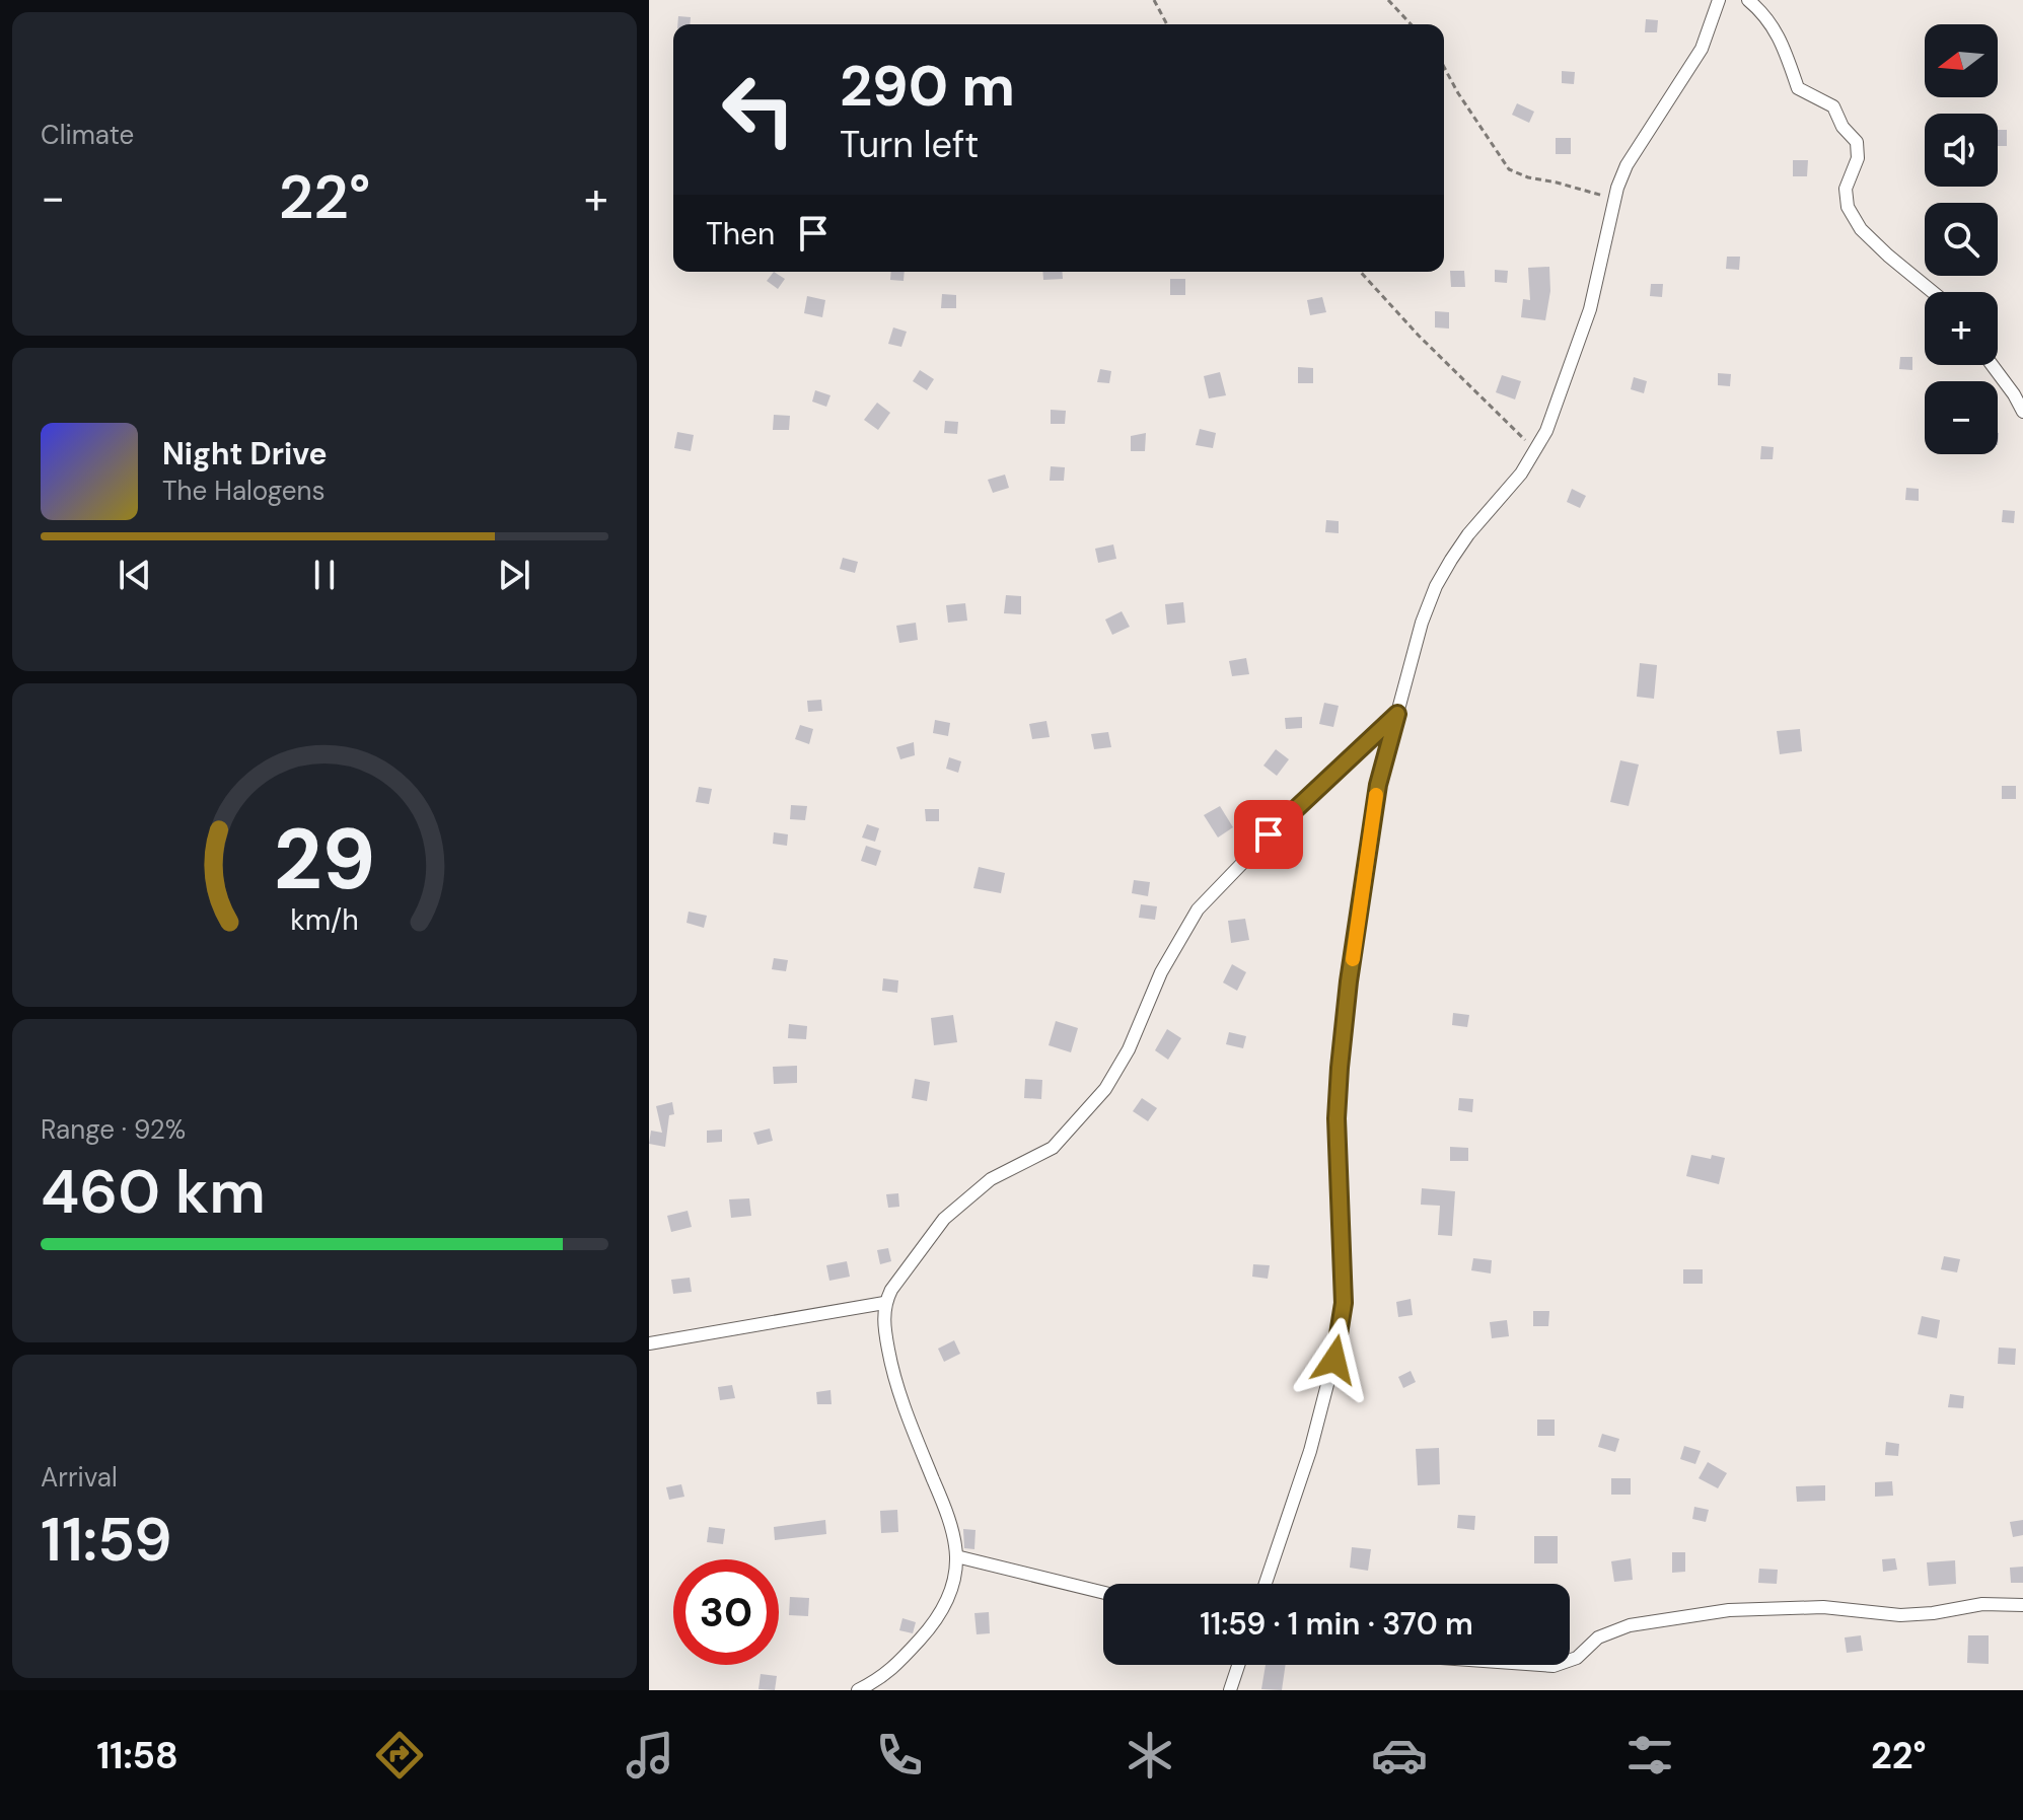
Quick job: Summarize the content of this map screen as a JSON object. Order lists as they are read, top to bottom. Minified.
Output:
{"north":"left","page":{"tile":["Climate",["Range · 92%","460 km"],["Arrival","11:59"]],"map_buttons":["+","−"],"turn":["290 m","Turn left"],"heat":["−","22°","+"],"then":"Then","song":["Night Drive","The Halogens"],"limit":"30","trip":"11:59 · 1 min · 370 m","tabs":["11:58","22°"],"gauge":["29","km/h"]}}
